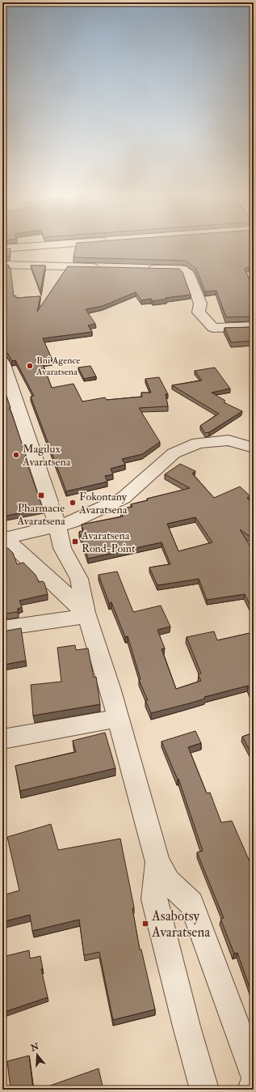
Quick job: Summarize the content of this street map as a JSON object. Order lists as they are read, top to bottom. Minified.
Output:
{"places":{"other":["Bni Agence Avaratsena","Magilux Avaratsena","Fokontany Avaratsena"],"transit":["Pharmacie Avaratsena","Avaratsena Rond-Point","Asabotsy Avaratsena"]},"north":"top"}
